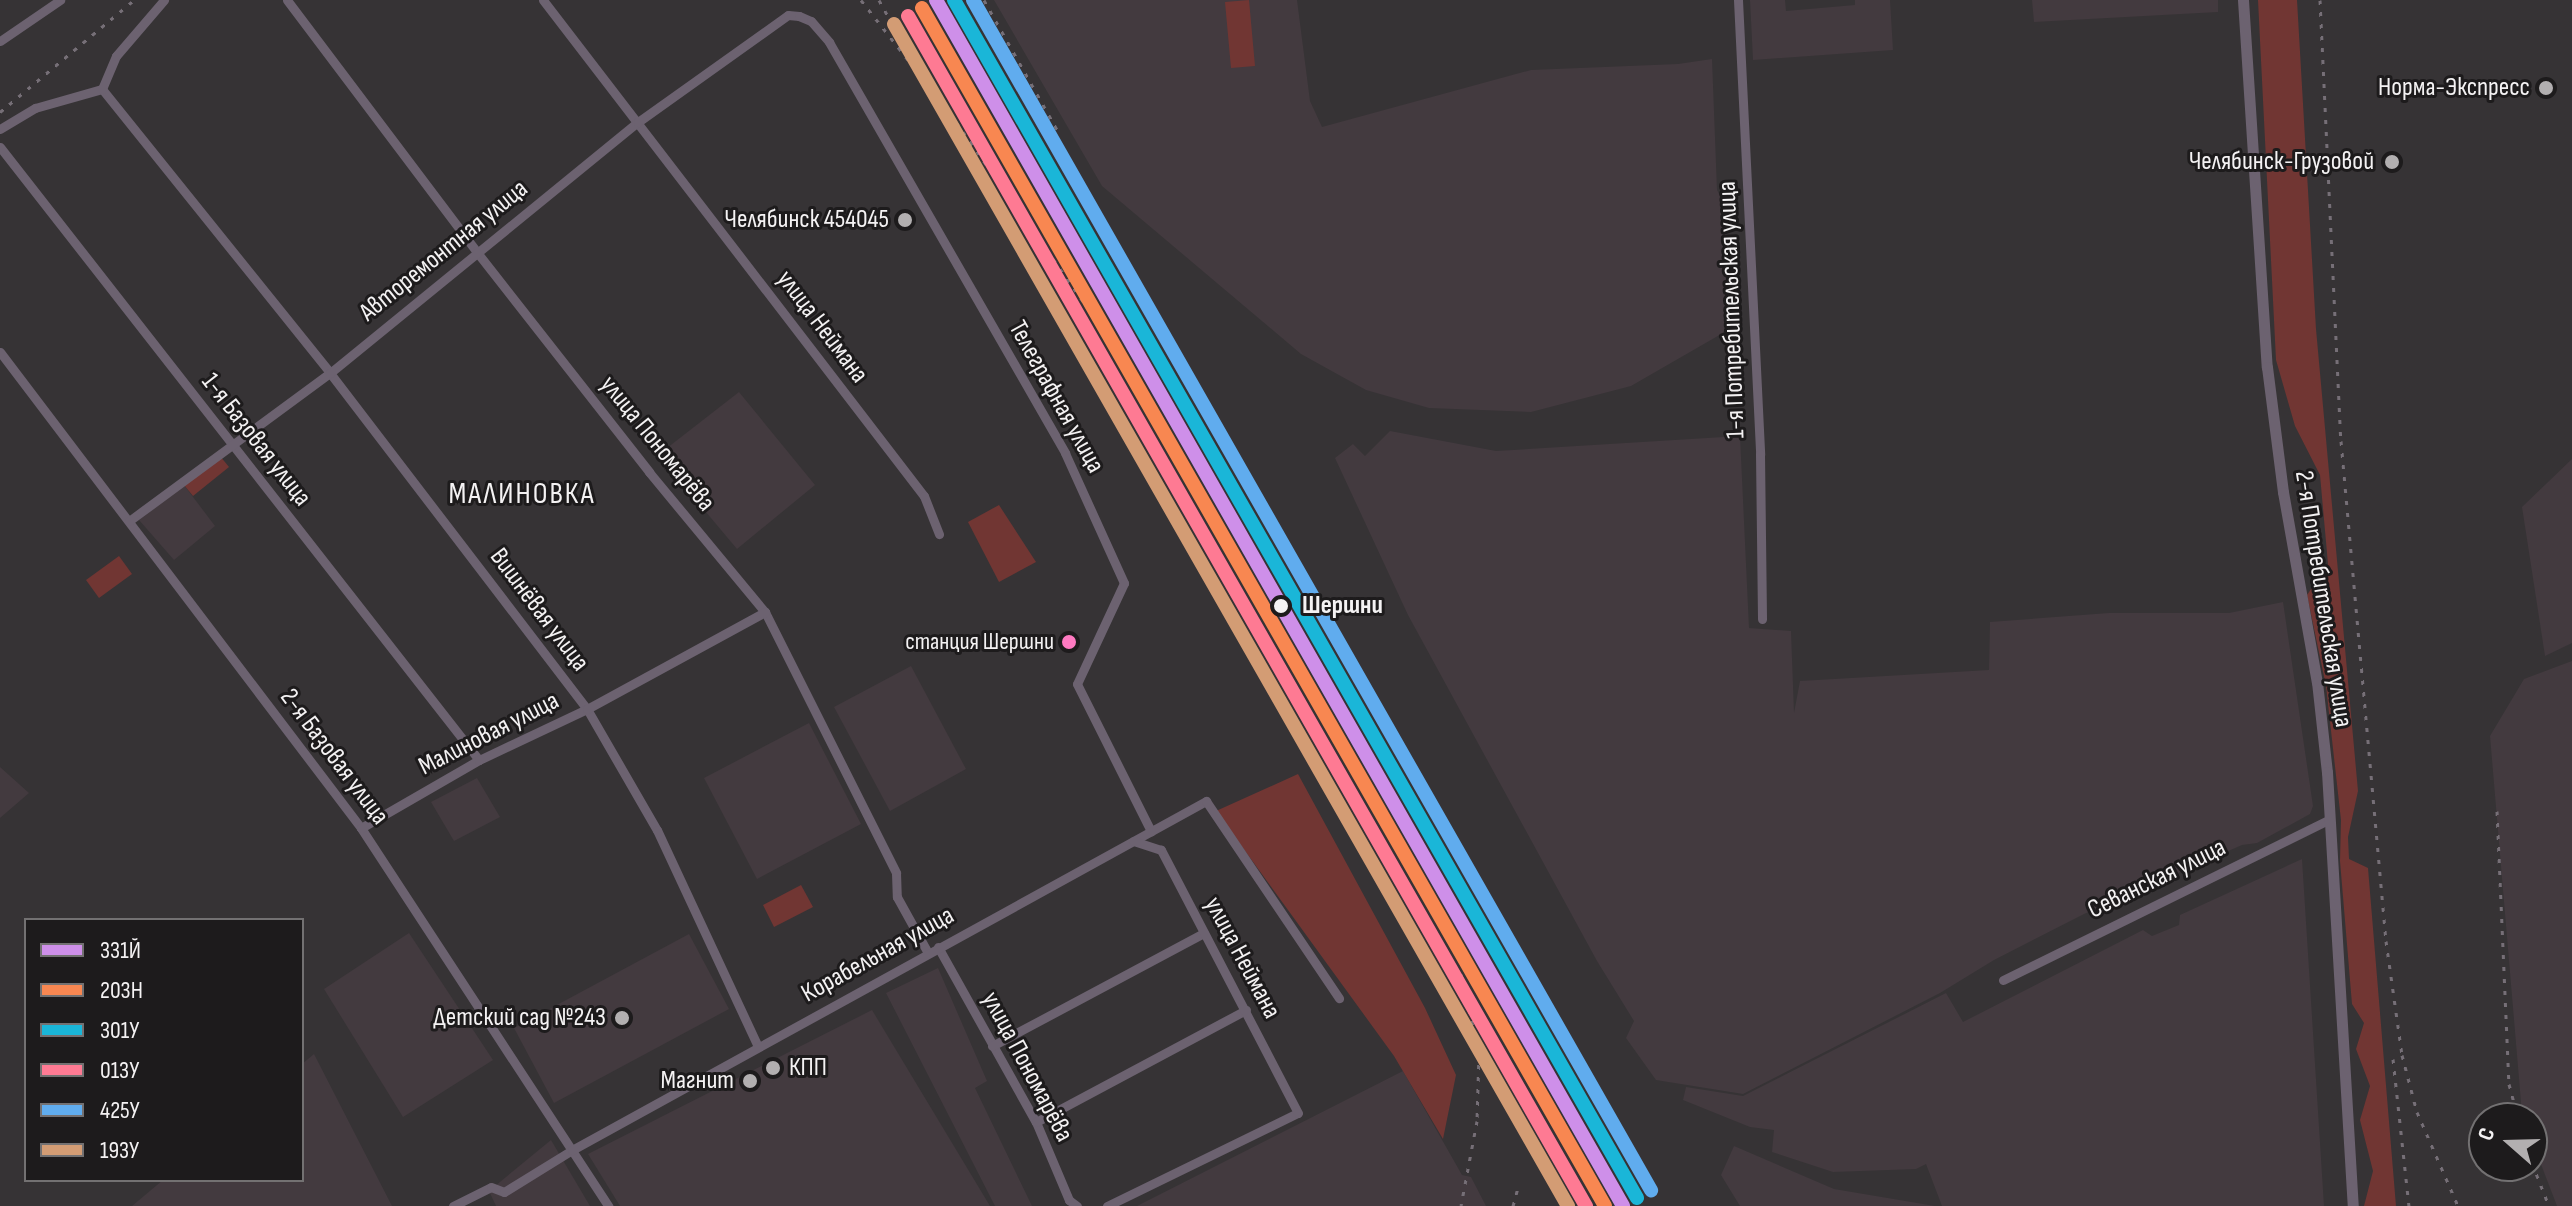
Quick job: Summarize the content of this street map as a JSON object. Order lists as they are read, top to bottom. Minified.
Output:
{"streets":{"street":["Авторемонтная улица","1-я Потребительская улица","улица Неймана","Телеграфная улица","1-я Базовая улица","улица Пономарёва","2-я Потребительская улица","Вишнёвая улица","Малиновая улица","2-я Базовая улица","Севанская улица","Корабельная улица"]},"crossings":[["Авторемонтная улица","улица Неймана"],["Авторемонтная улица","Телеграфная улица"],["Авторемонтная улица","1-я Базовая улица"],["Авторемонтная улица","улица Пономарёва"],["Авторемонтная улица","Вишнёвая улица"],["Авторемонтная улица","2-я Базовая улица"],["улица Неймана","Корабельная улица"],["Телеграфная улица","Корабельная улица"],["1-я Базовая улица","Малиновая улица"],["улица Пономарёва","Малиновая улица"],["улица Пономарёва","Корабельная улица"],["2-я Потребительская улица","Севанская улица"],["Вишнёвая улица","Малиновая улица"],["Вишнёвая улица","Корабельная улица"],["Малиновая улица","2-я Базовая улица"],["2-я Базовая улица","Корабельная улица"]],"districts":["МАЛИНОВКА"],"places":["Норма-Экспресс","Челябинск-Грузовой","Челябинск 454045","Шершни","станция Шершни","Детский сад №243","КПП","Магнит"],"lines":["transit line 331Й","transit line 301У","transit line 425У","transit line 203Н","transit line 013У","transit line 193У"],"legend":["331Й","203Н","301У","013У","425У","193У"],"north":"left"}
